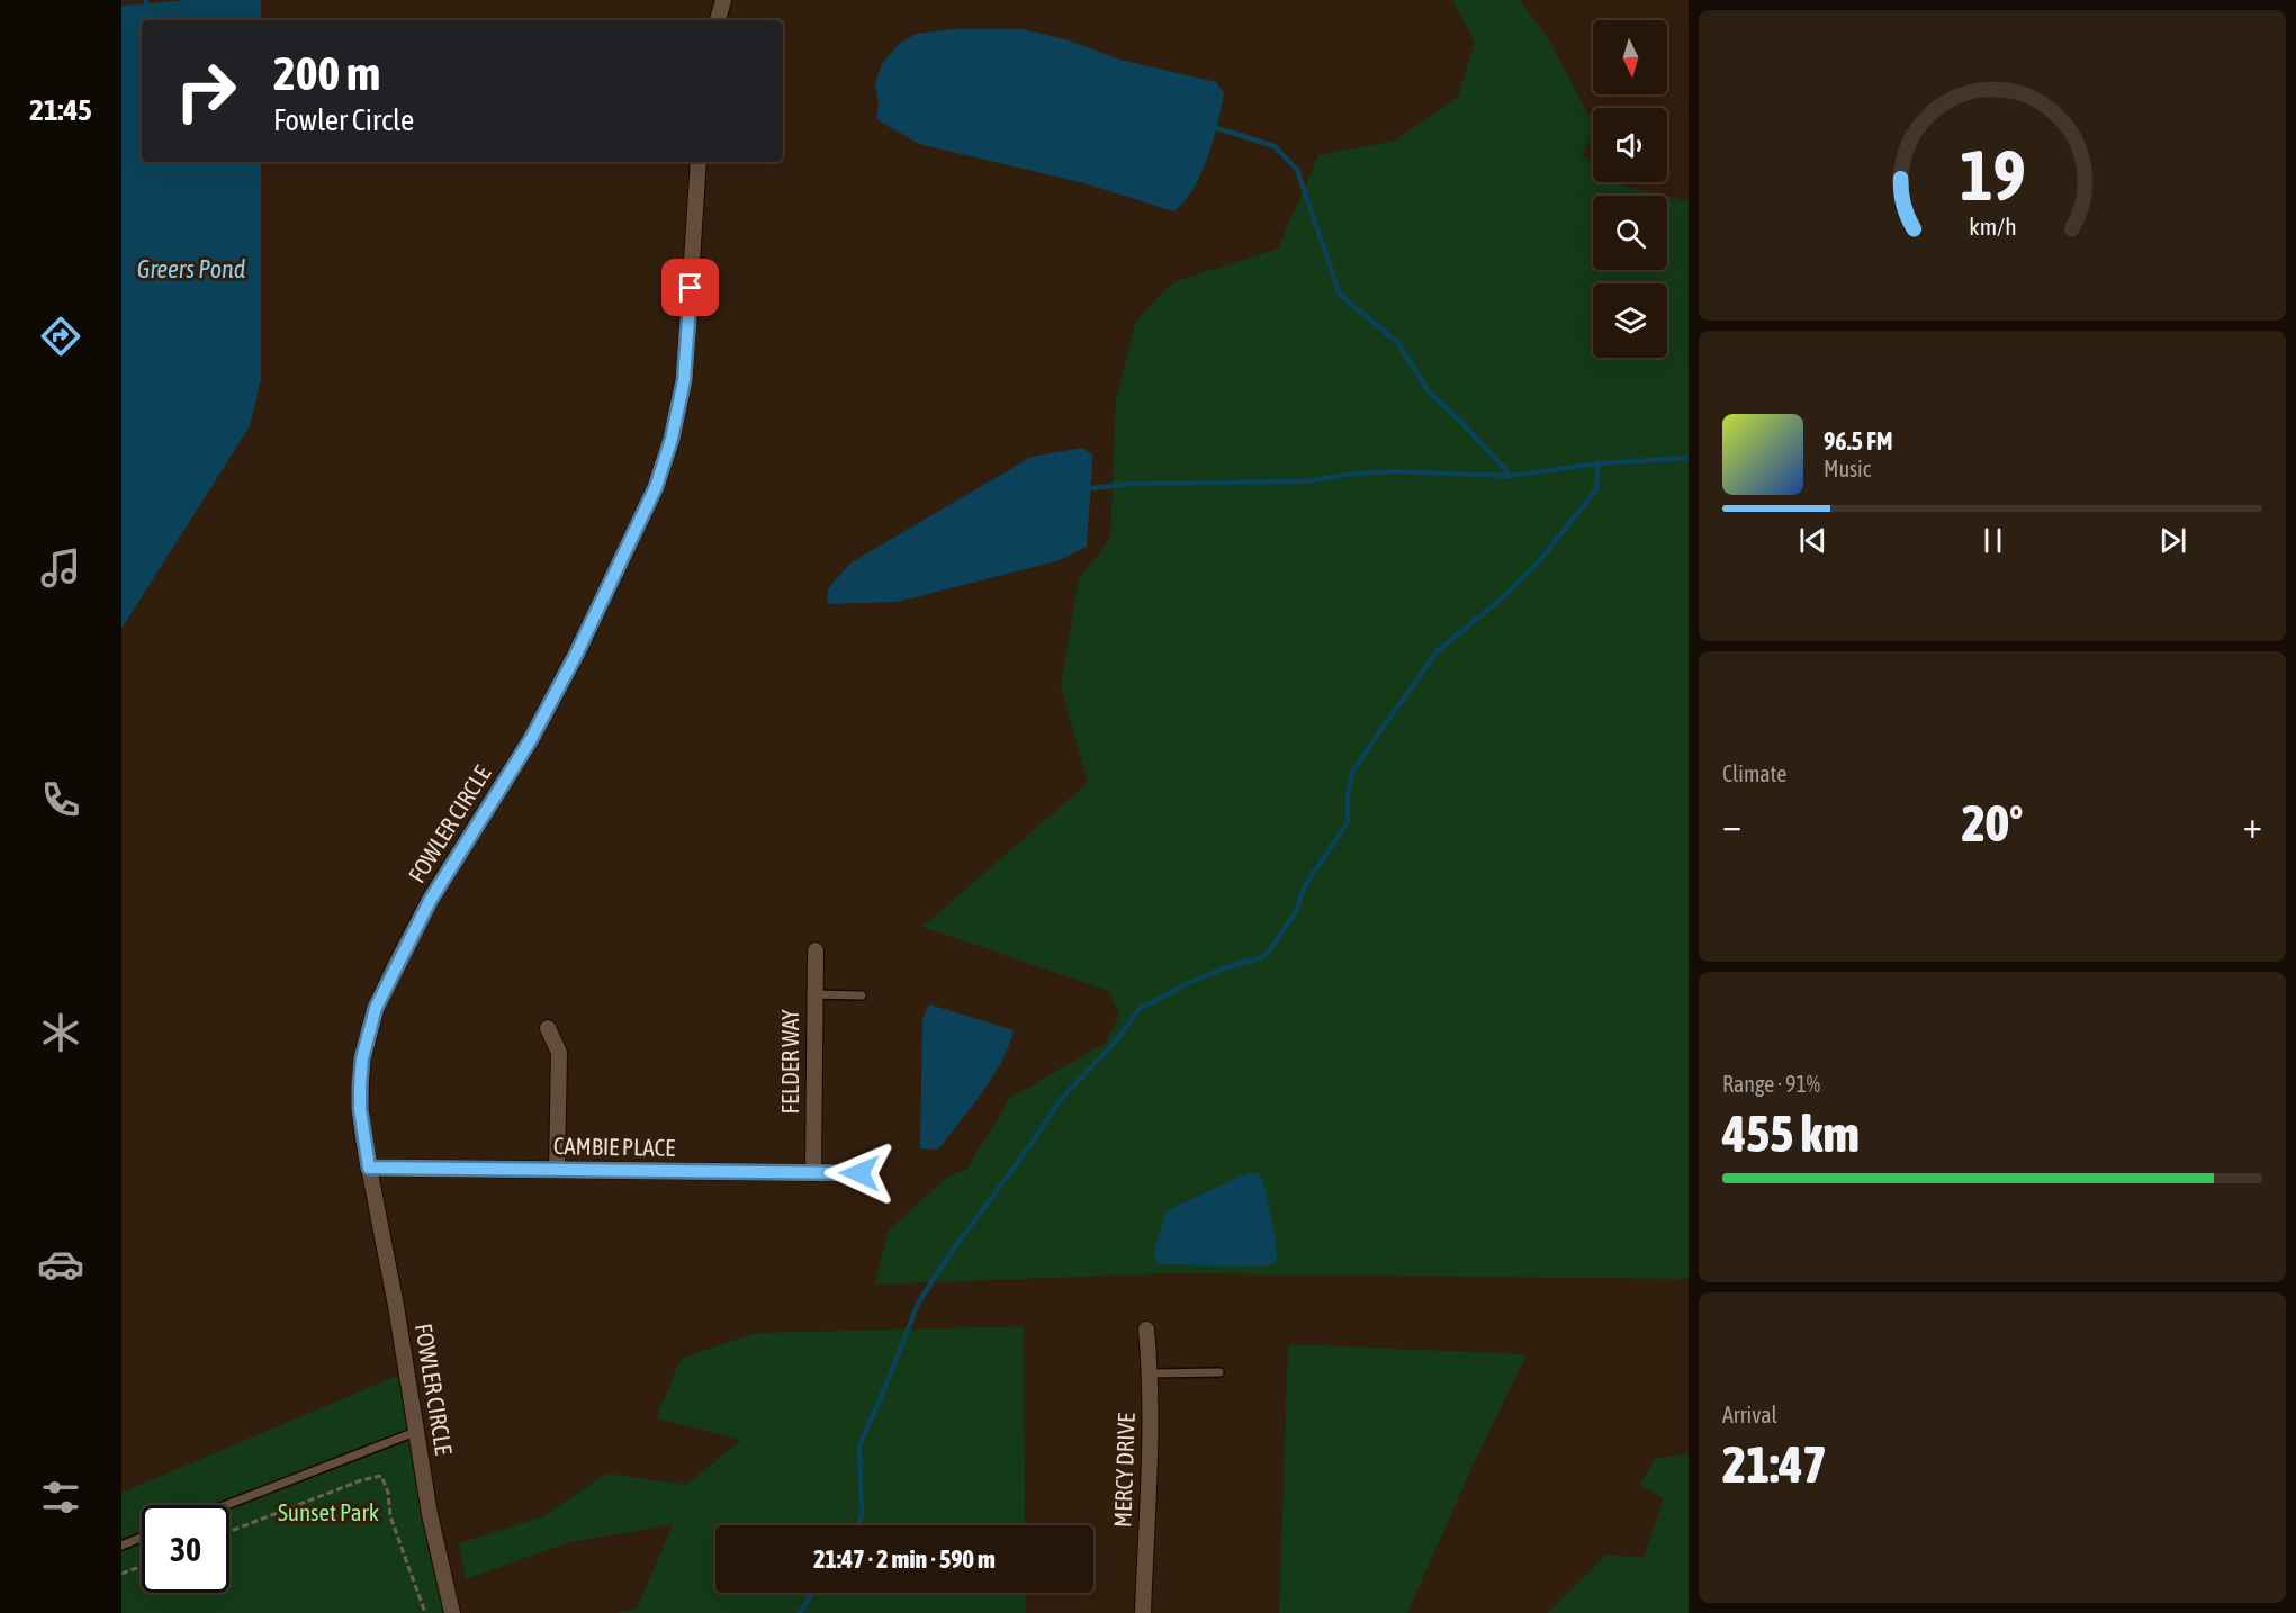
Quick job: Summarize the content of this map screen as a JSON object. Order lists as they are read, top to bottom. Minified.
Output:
{"streets":{"street":["FOWLER CIRCLE","FELDER WAY","CAMBIE PLACE","MERCY DRIVE"]},"crossings":[["FOWLER CIRCLE","CAMBIE PLACE"],["FELDER WAY","CAMBIE PLACE"]],"water":["Greers Pond"],"parks":["Sunset Park"],"north":"bottom","page":{"tabs":"21:45","turn":["200 m","Fowler Circle"],"song":["96.5 FM","Music"],"tile":["Climate",["Range · 91%","455 km"],["Arrival","21:47"]],"heat":["−","20°","+"],"limit":"30","trip":"21:47 · 2 min · 590 m","gauge":["19","km/h"]}}
